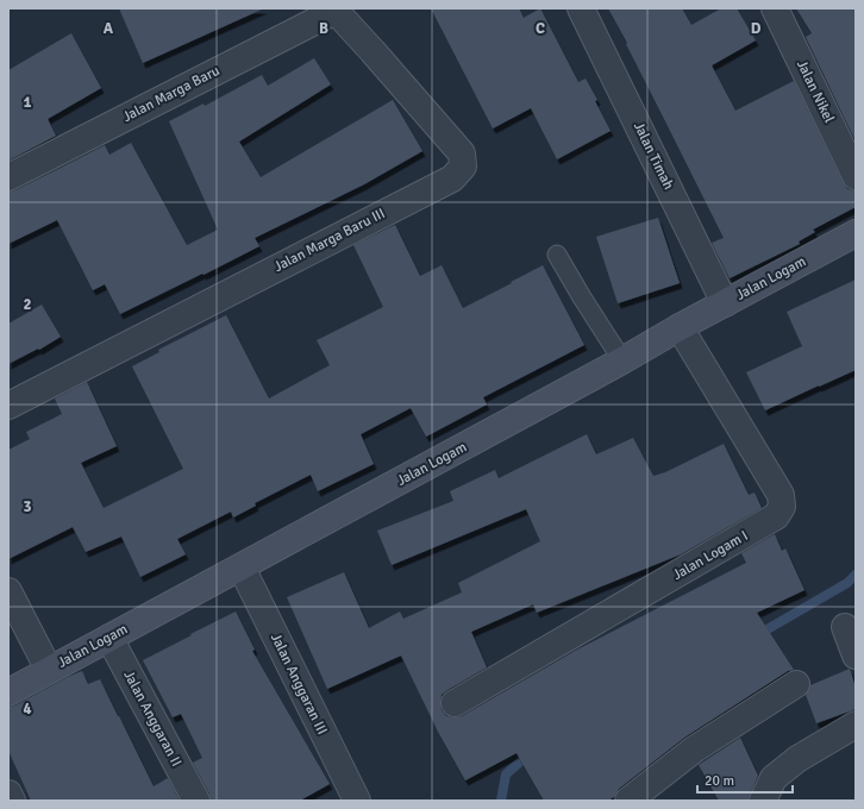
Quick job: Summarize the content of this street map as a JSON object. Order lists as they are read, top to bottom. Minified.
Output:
{"streets":{"street":["Jalan Nikel","Jalan Marga Baru","Jalan Timah","Jalan Marga Baru III","Jalan Logam","Jalan Logam I","Jalan Anggaran III","Jalan Anggaran II"]},"crossings":[["Jalan Marga Baru","Jalan Marga Baru III"],["Jalan Timah","Jalan Logam"],["Jalan Logam","Jalan Logam I"],["Jalan Logam","Jalan Anggaran III"],["Jalan Logam","Jalan Anggaran II"]],"scale_bar":"20 m","grid":{"columns":["A","B","C","D"],"rows":["1","2","3","4"]}}
